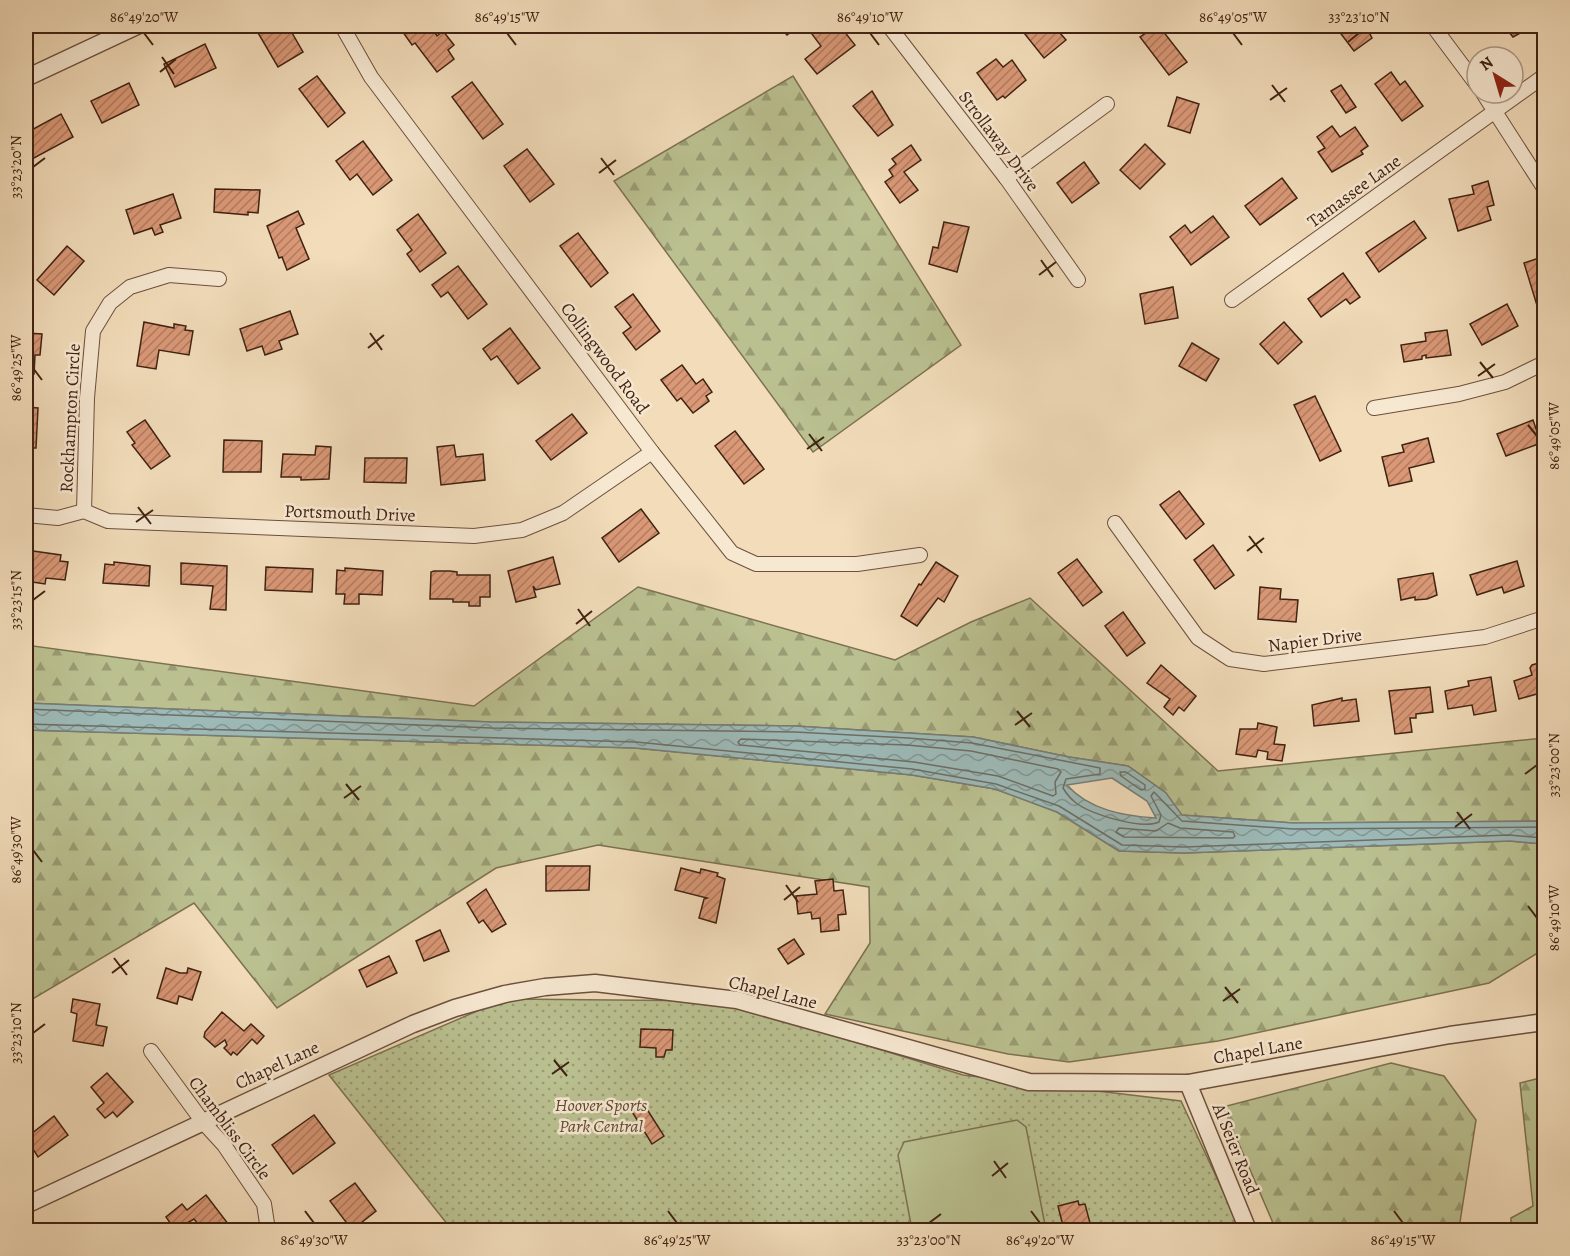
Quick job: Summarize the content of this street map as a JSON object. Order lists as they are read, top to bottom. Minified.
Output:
{"streets":{"street":["Strollaway Drive","Tamassee Lane","Collingwood Road","Rockhampton Circle","Portsmouth Drive","Napier Drive","Chapel Lane","Chambliss Circle","Al Seier Road"]},"crossings":[["Collingwood Road","Portsmouth Drive"],["Rockhampton Circle","Portsmouth Drive"],["Chapel Lane","Chambliss Circle"],["Chapel Lane","Al Seier Road"]],"parks":["Hoover Sports Park Central"],"north":"top left","coordinates":["86°49'20\"W","86°49'15\"W","86°49'10\"W","86°49'05\"W","33°23'10\"N","33°23'20\"N","86°49'25\"W","33°23'15\"N","33°23'00\"N","86°49'30\"W"]}
